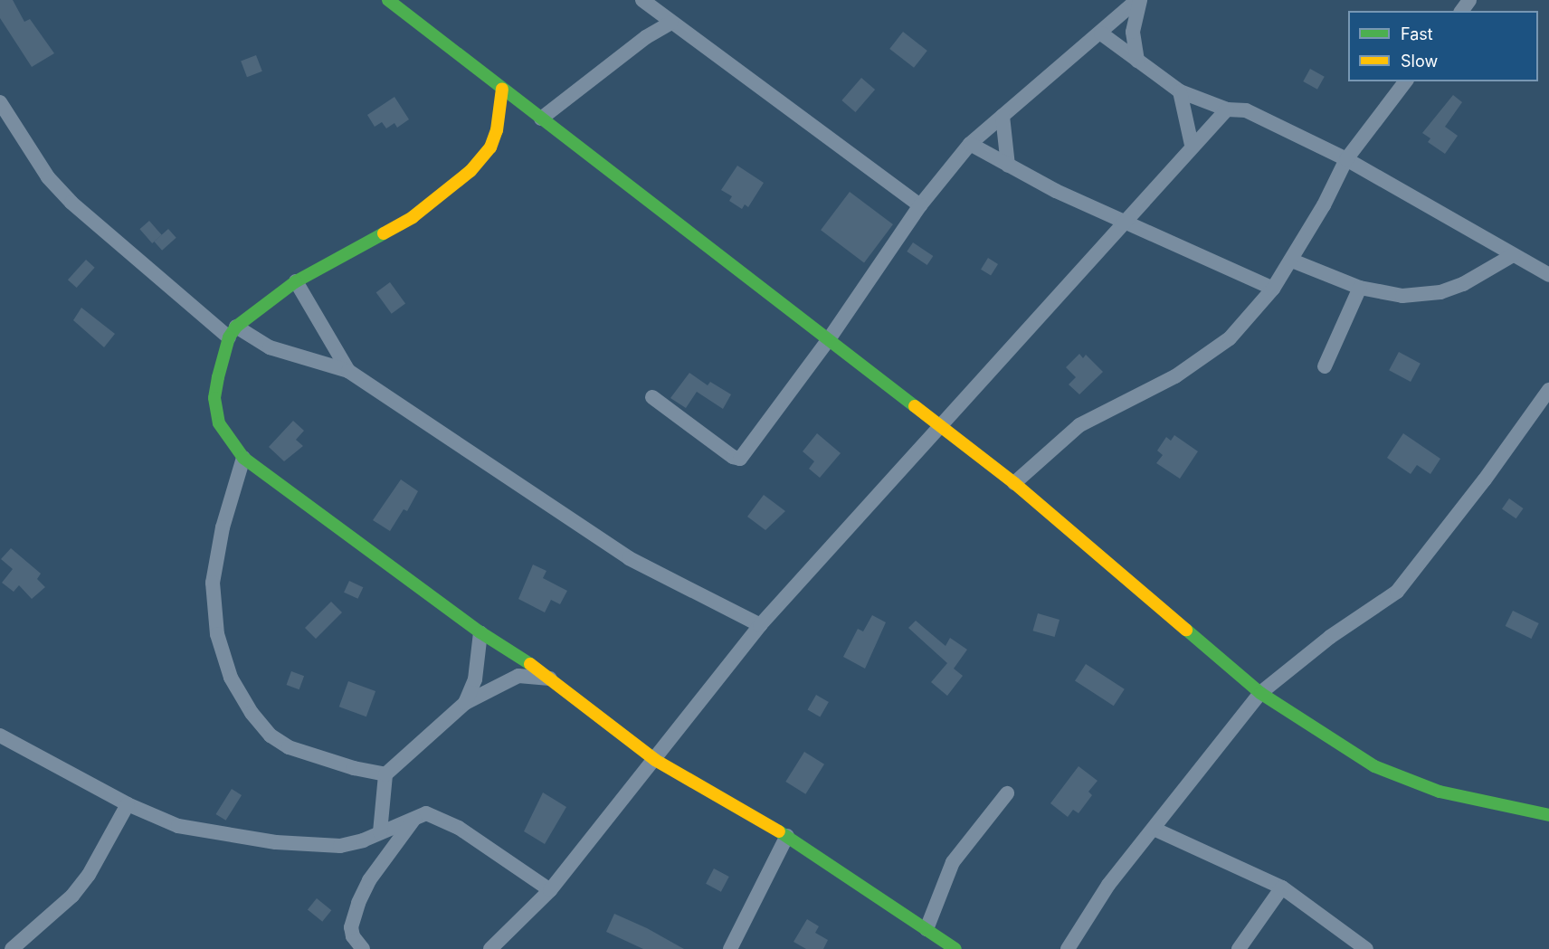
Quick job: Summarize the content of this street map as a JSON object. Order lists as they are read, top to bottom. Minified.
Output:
{"legend":["Fast","Slow"]}
